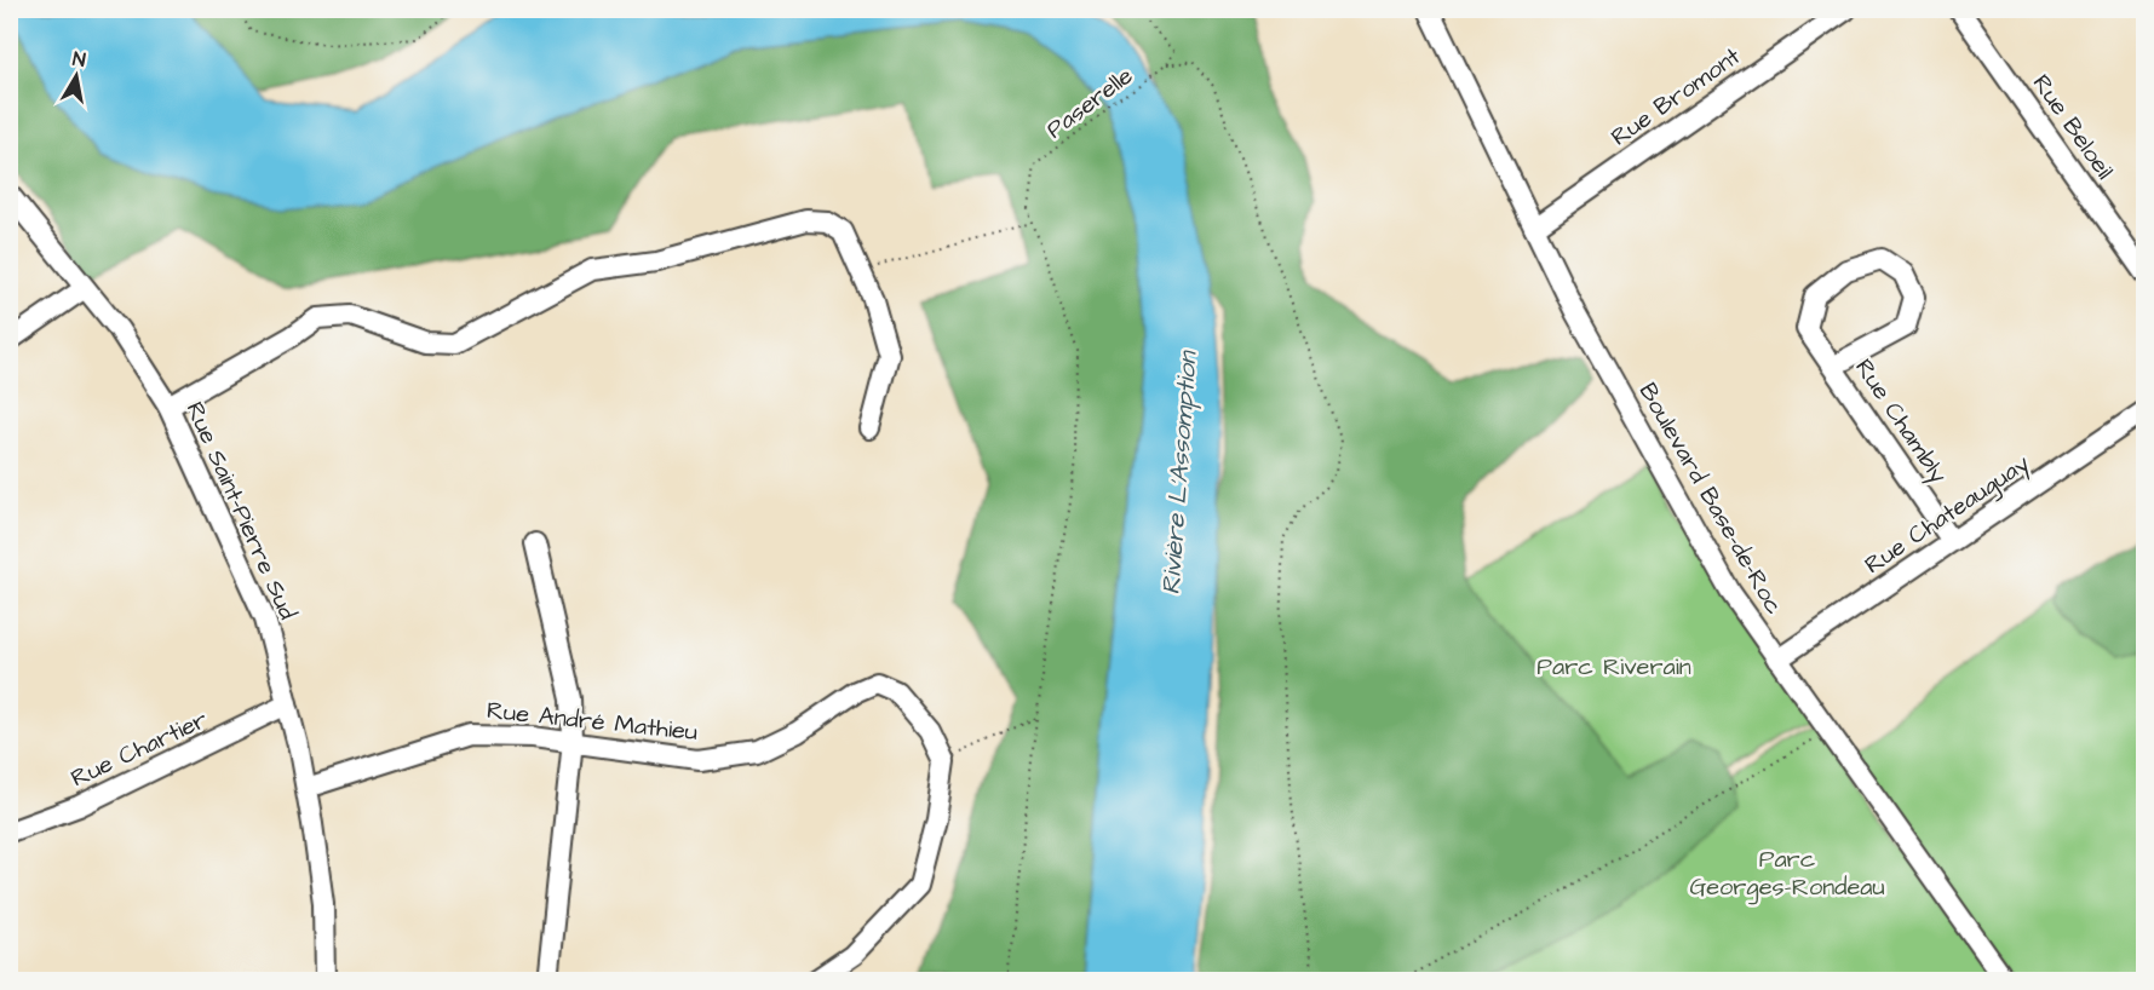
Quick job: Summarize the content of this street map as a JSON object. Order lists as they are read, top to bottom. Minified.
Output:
{"streets":{"street":["Rue Bromont","Rue Beloeil","Rue Chambly","Boulevard Base-de-Roc","Rue Saint-Pierre Sud","Rue Chateauguay","Rue André Mathieu","Rue Chartier"],"path":["Paserelle"]},"crossings":[["Rue Bromont","Boulevard Base-de-Roc"],["Rue Chambly","Rue Chateauguay"],["Boulevard Base-de-Roc","Rue Chateauguay"],["Rue Saint-Pierre Sud","Rue André Mathieu"],["Rue Saint-Pierre Sud","Rue Chartier"]],"water":["Rivière L'Assomption"],"parks":["Parc Riverain","Parc Georges-Rondeau"],"north":"top"}
